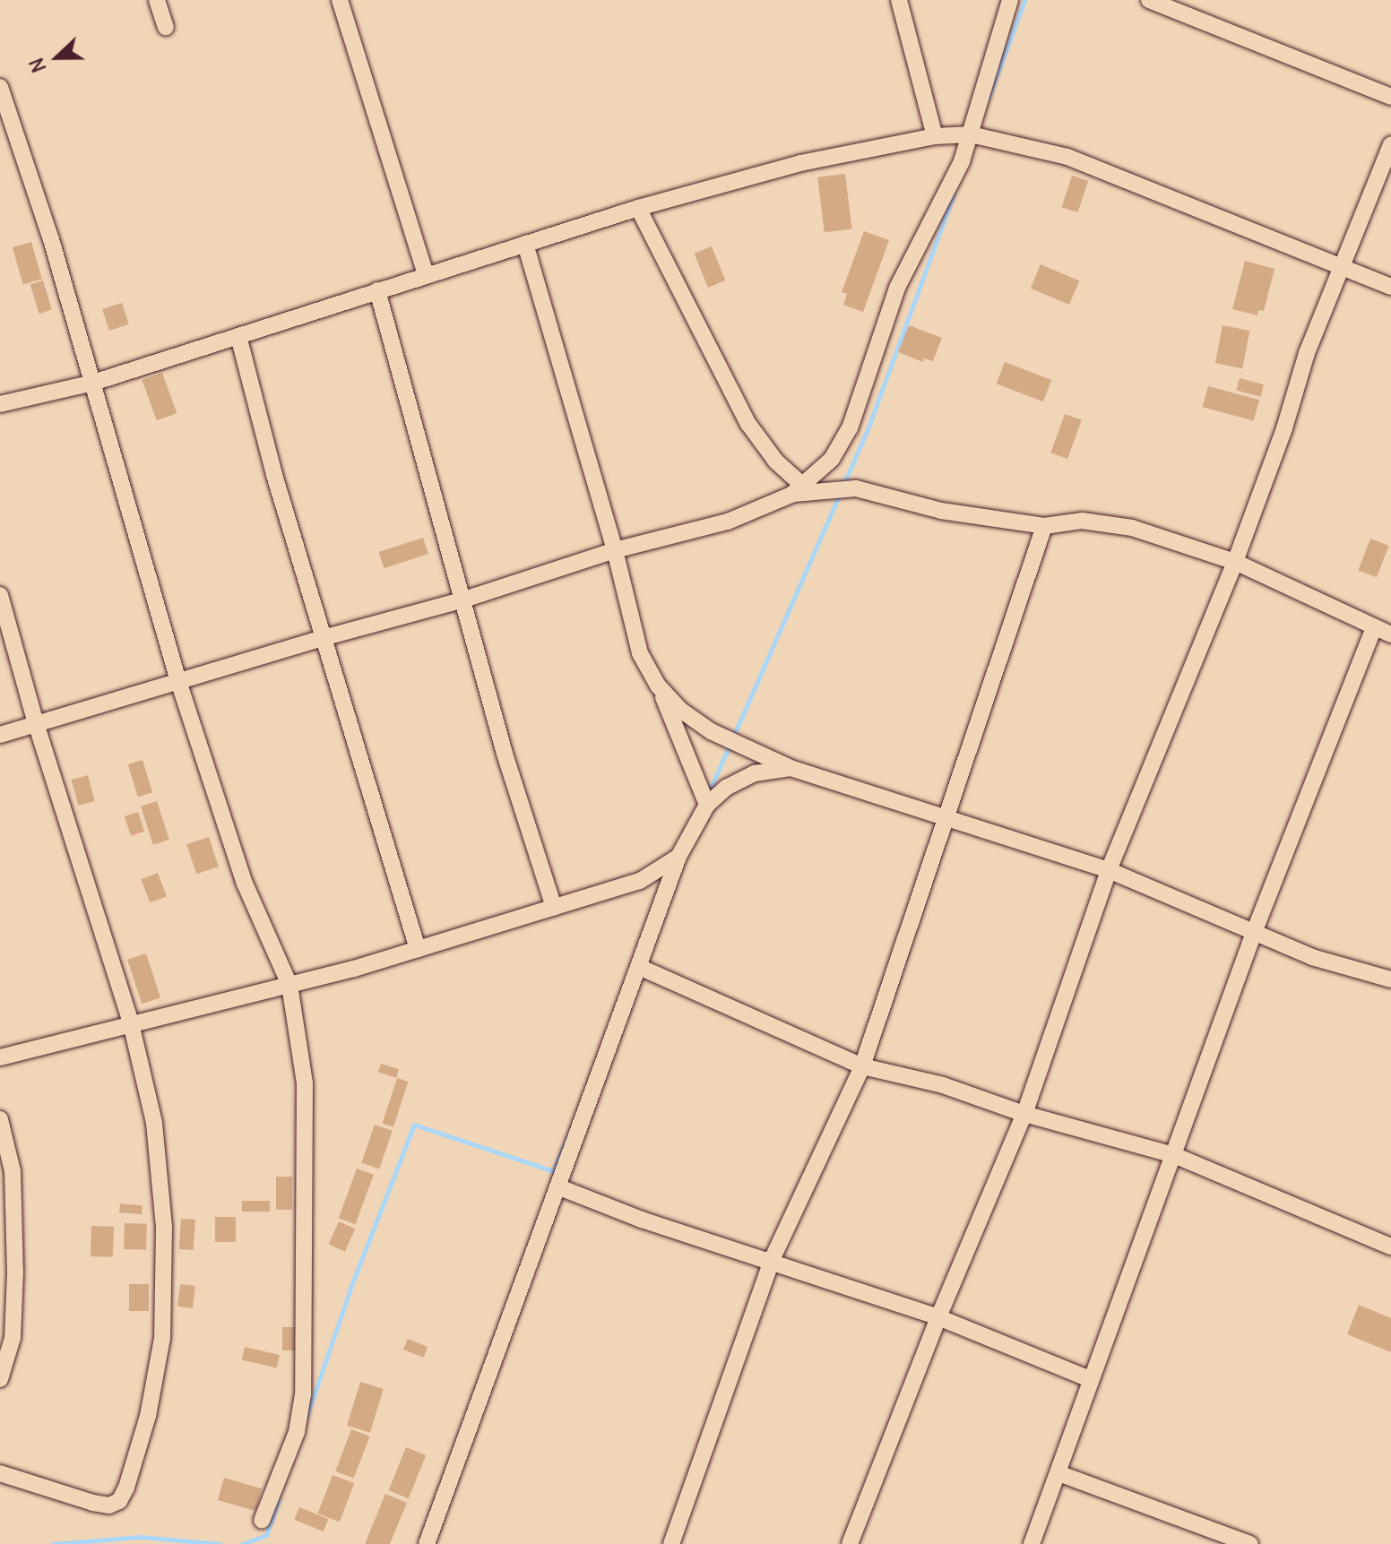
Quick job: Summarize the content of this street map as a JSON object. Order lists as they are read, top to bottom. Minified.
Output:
{"north":"left"}
